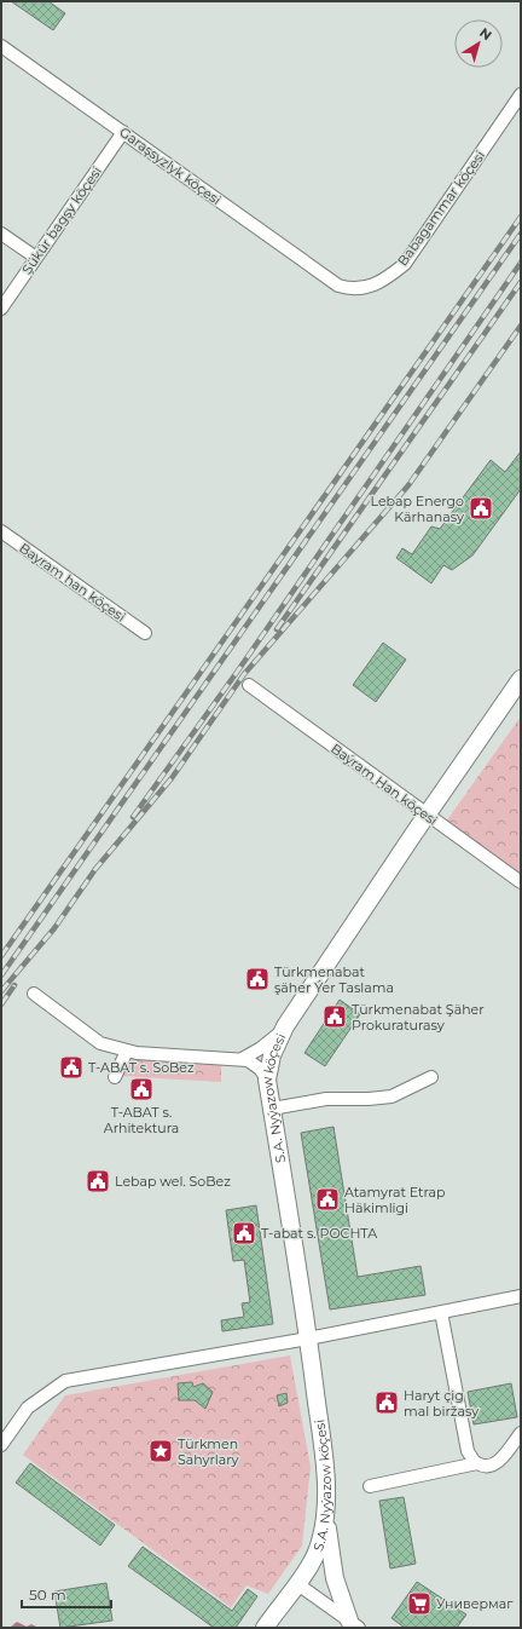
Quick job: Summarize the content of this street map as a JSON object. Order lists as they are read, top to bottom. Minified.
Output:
{"streets":{"street":["Garaşsyzlyk köçesi","Babagammar köçesi","Şükür bagşy köçesi","Bayram han köçesi","Baýram Han köçesi","S.A. Nyýazow köçesi"]},"crossings":[["Garaşsyzlyk köçesi","Babagammar köçesi"],["Garaşsyzlyk köçesi","Şükür bagşy köçesi"],["Baýram Han köçesi","S.A. Nyýazow köçesi"]],"places":{"public building":["Lebap Energo Kärhanasy","Türkmenabat şäher Ýer Taslama","Türkmenabat Şäher Prokuraturasy","T-ABAT s. SoBez","T-ABAT s. Arhitektura","Lebap wel. SoBez","Atamyrat Etrap Häkimligi","T-abat s. POCHTA","Haryt çig mal biržasy"],"place":["Türkmen Sahyrlary"],"supermarket":["Универмаг"]},"scale_bar":"50 m","north":"top right"}
